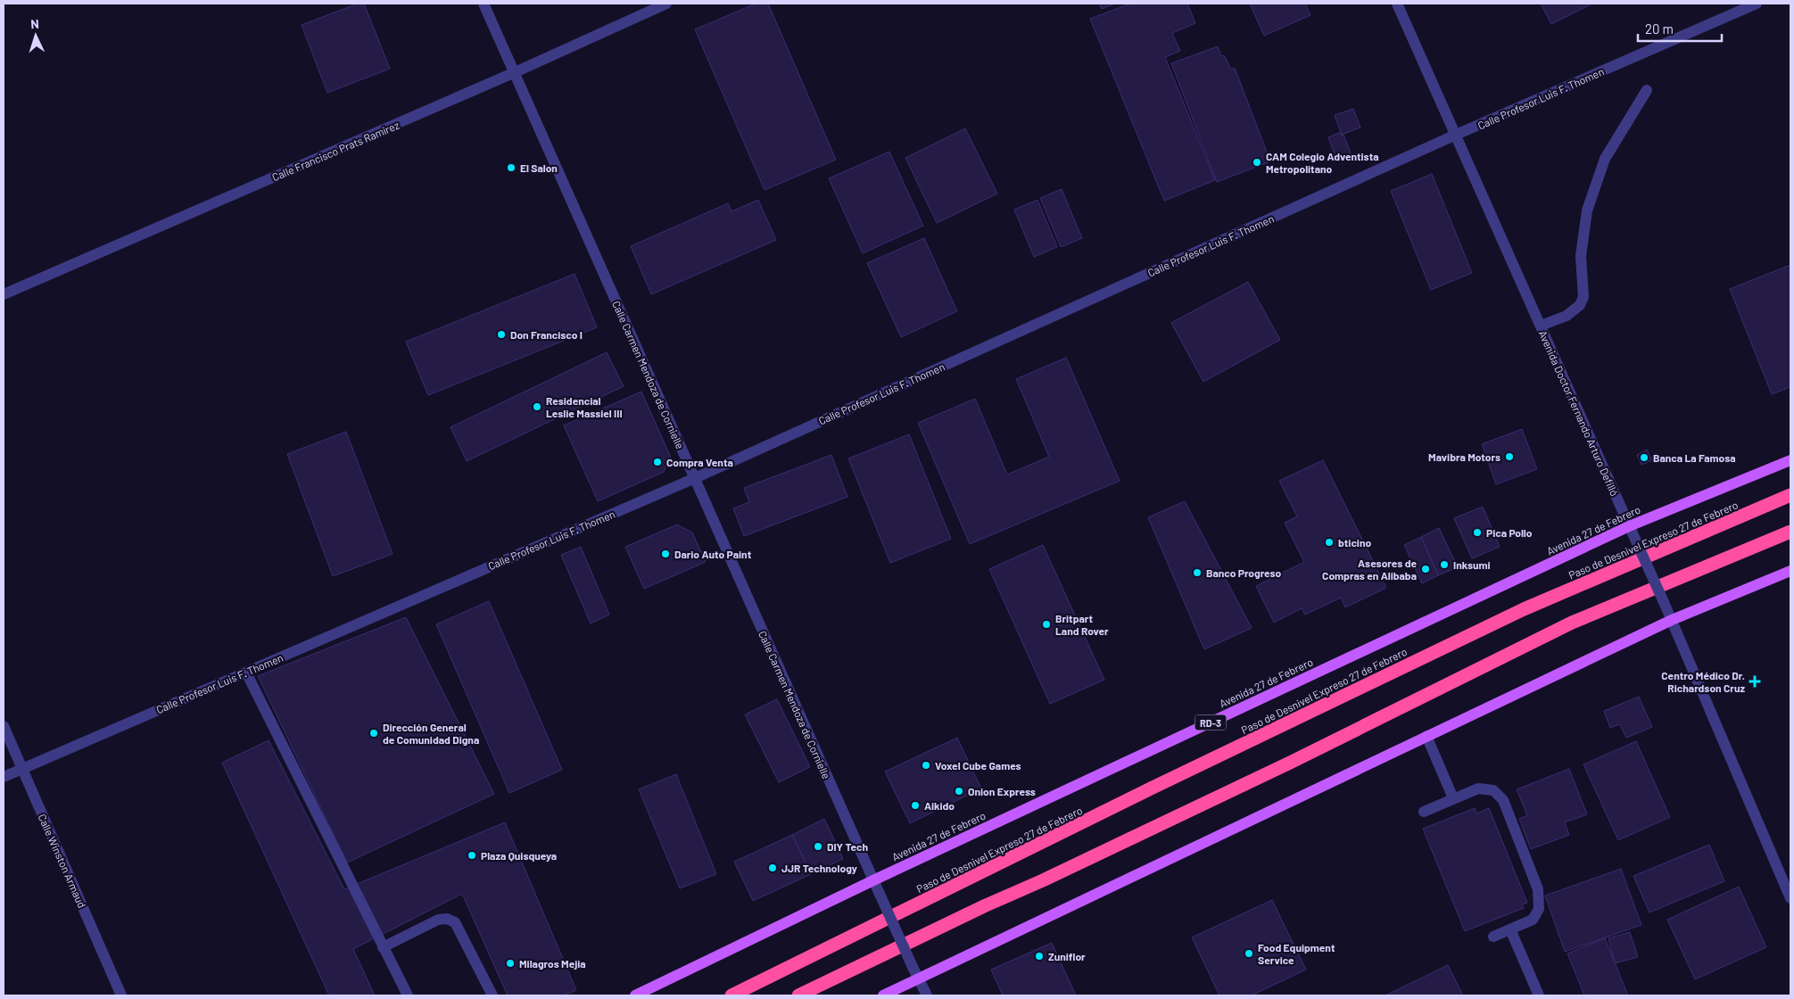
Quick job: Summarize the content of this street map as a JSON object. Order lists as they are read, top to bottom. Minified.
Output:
{"streets":{"highway":["Paso de Desnivel Expreso 27 de Febrero"],"main road":["Avenida 27 de Febrero","RD-3"],"street":["Calle Profesor Luis F. Thomen","Calle Francisco Prats Ramírez","Calle Carmen Mendoza de Cornielle","Avenida Doctor Fernando Arturo Defilló","Calle Winston Armaud"]},"crossings":[["Calle Profesor Luis F. Thomen","Calle Carmen Mendoza de Cornielle"],["Calle Profesor Luis F. Thomen","Avenida Doctor Fernando Arturo Defilló"],["Calle Profesor Luis F. Thomen","Calle Winston Armaud"],["Calle Francisco Prats Ramírez","Calle Carmen Mendoza de Cornielle"],["Calle Carmen Mendoza de Cornielle","Avenida 27 de Febrero"],["Avenida Doctor Fernando Arturo Defilló","Avenida 27 de Febrero"]],"places":{"other":["CAM Colegio Adventista Metropolitano","El Salon","Don Francisco I","Residencial Leslie Massiel III","Mavibra Motors","Banca La Famosa","Compra Venta","Pica Pollo","bticino","Dario Auto Paint","Inksumi","Asesores de Compras en Alibaba","Banco Progreso","Britpart Land Rover","Dirección General de Comunidad Digna","Voxel Cube Games","Onion Express","Aikido","DIY Tech","Plaza Quisqueya","JJR Technology","Food Equipment Service","Zuniflor","Milagros Mejia"],"health":["Centro Médico Dr. Richardson Cruz"]},"scale_bar":"20 m","north":"top"}
